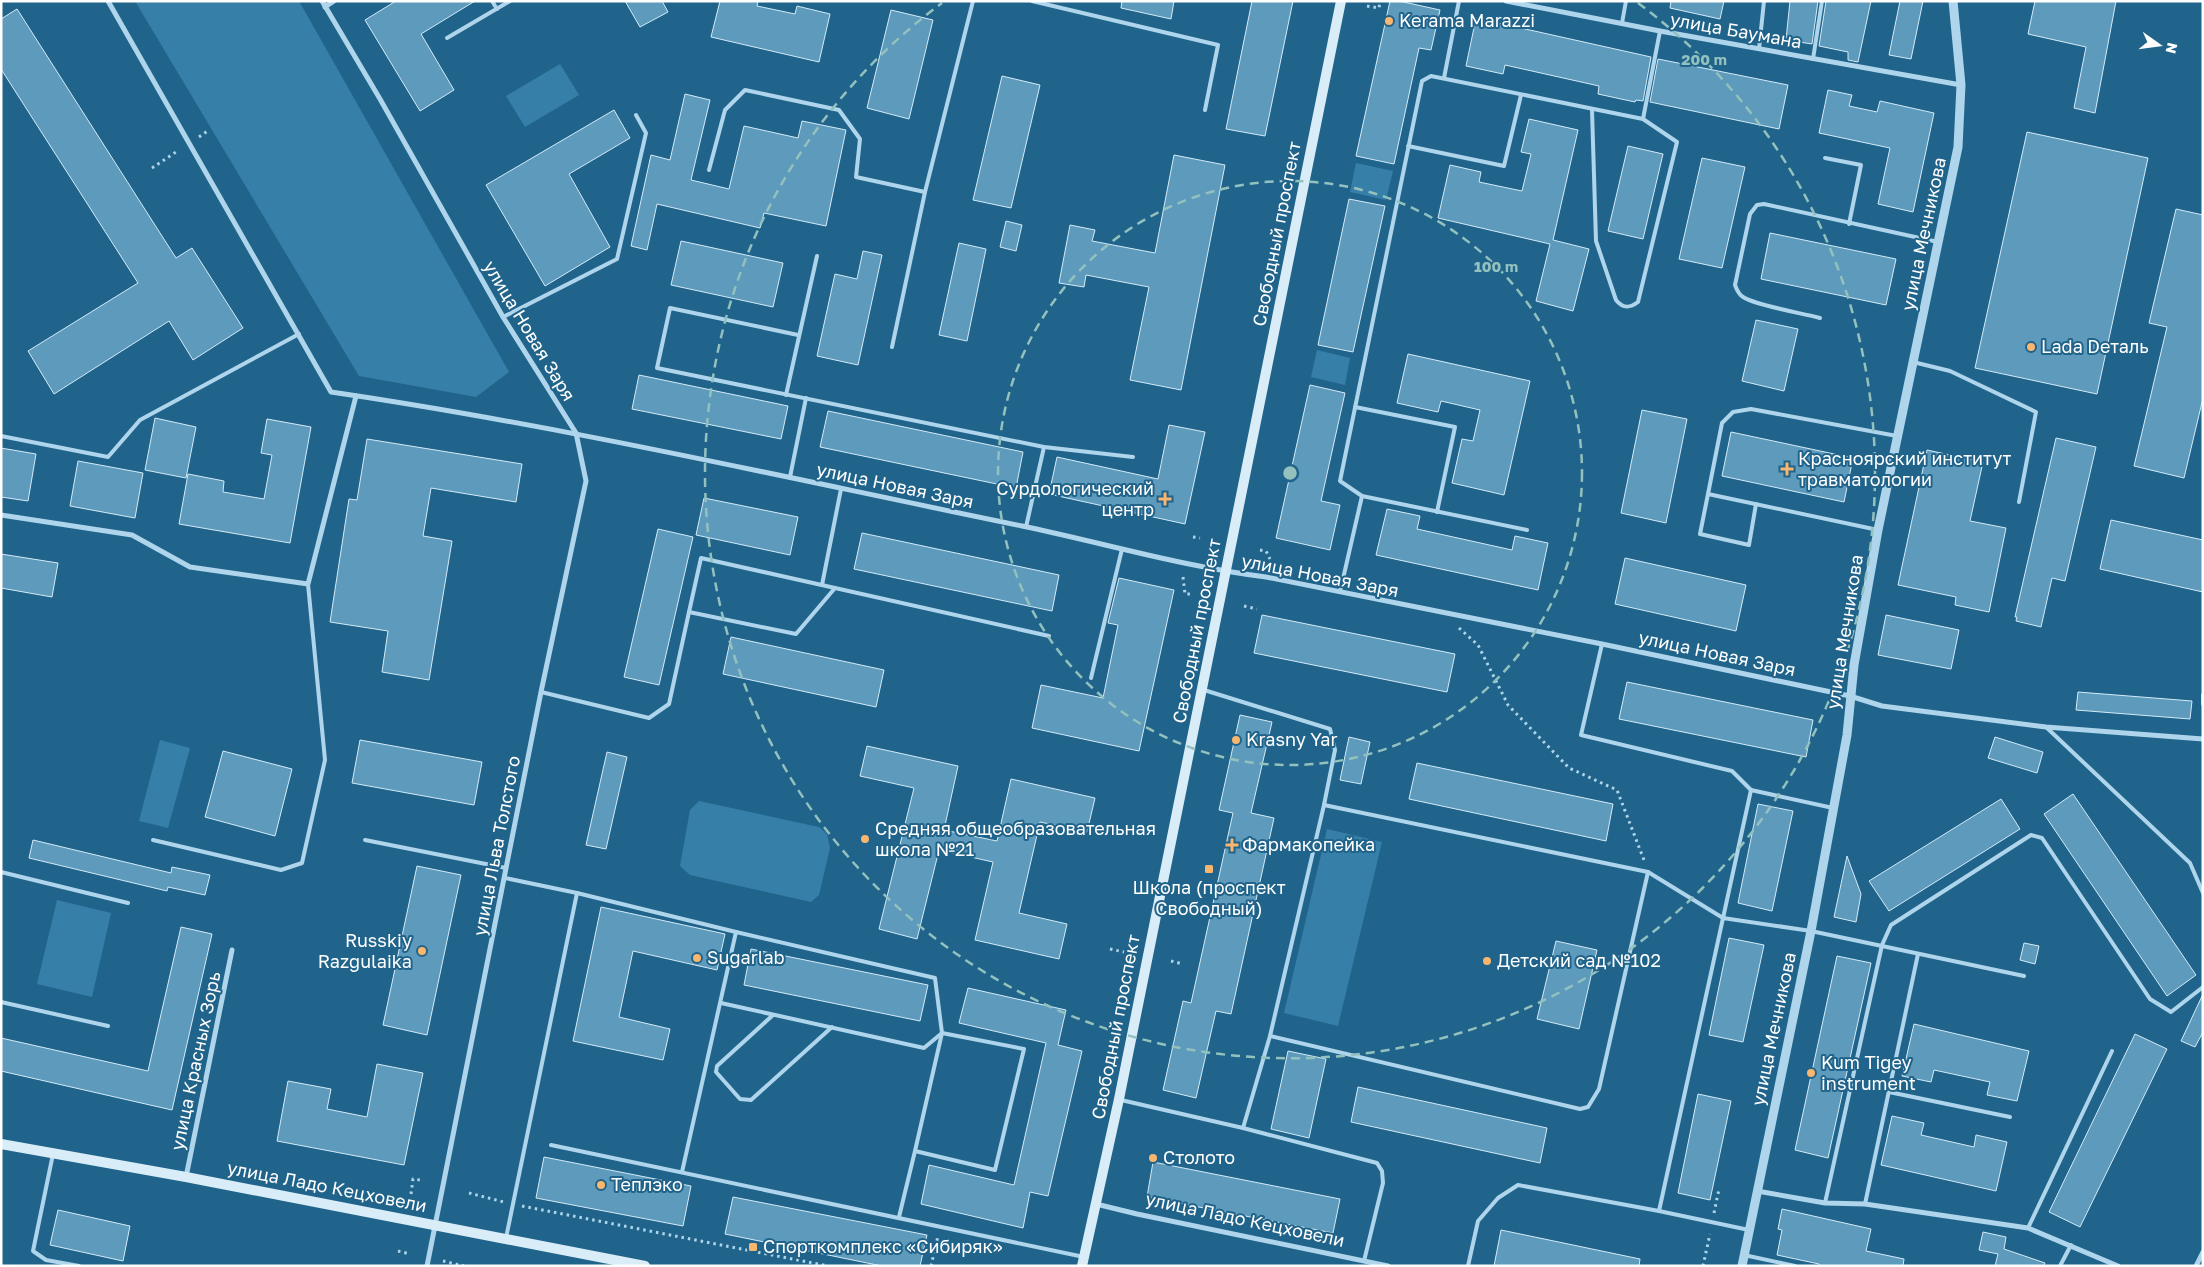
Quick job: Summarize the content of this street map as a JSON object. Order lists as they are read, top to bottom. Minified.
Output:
{"streets":{"main road":["Свободный проспект","улица Ладо Кецховели"],"street":["улица Баумана","улица Мечникова","улица Новая Заря","улица Льва Толстого","улица Красных Зорь"]},"crossings":[["улица Баумана","улица Мечникова"],["Свободный проспект","улица Новая Заря"],["Свободный проспект","улица Ладо Кецховели"],["улица Мечникова","улица Новая Заря"],["улица Новая Заря","улица Льва Толстого"],["улица Льва Толстого","улица Ладо Кецховели"],["улица Красных Зорь","улица Ладо Кецховели"]],"places":{"other":["Kerama Marazzi","Lada Dеталь","Krasny Yar","Средняя общеобразовательная школа №21","Russkiy Razgulaika","Sugarlab","Детский сад №102","Kum Tigey instrument","Столото","Теплэко"],"health":["Красноярский институт травматологии","Сурдологический центр","Фармакопейка"],"transit":["Школа (проспект Свободный)","Спорткомплекс «Сибиряк»"]},"north":"right","rings":["200 m","100 m"]}
